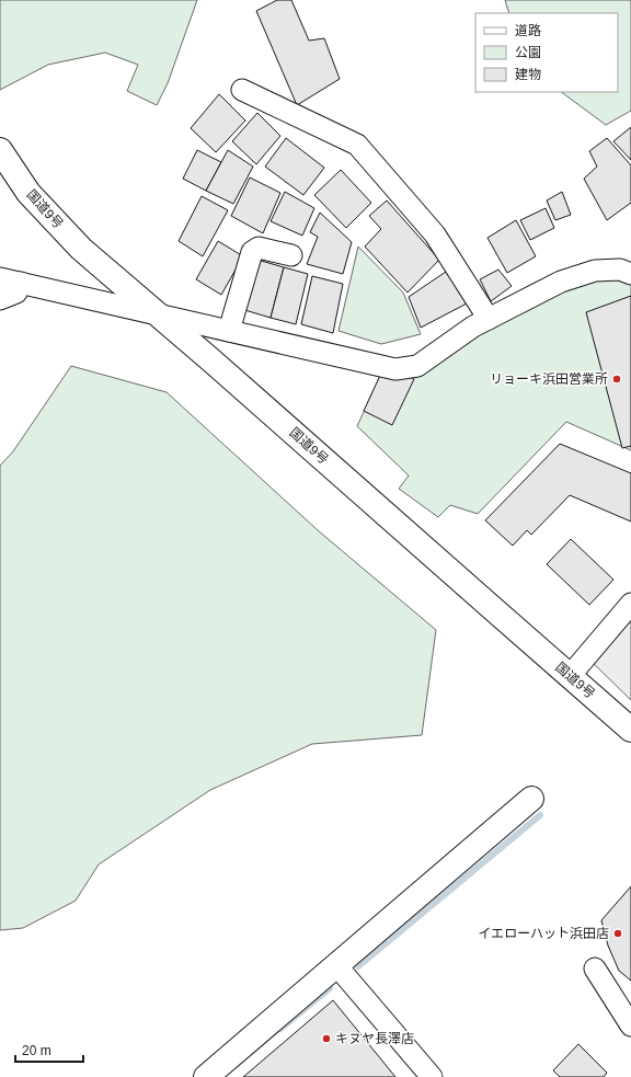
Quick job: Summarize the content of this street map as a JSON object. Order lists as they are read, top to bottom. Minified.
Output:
{"streets":{"main road":["国道9号"]},"places":["リョーキ浜田営業所","イエローハット浜田店","キヌヤ長澤店"],"legend":["道路","公園","建物"],"scale_bar":"20 m"}
